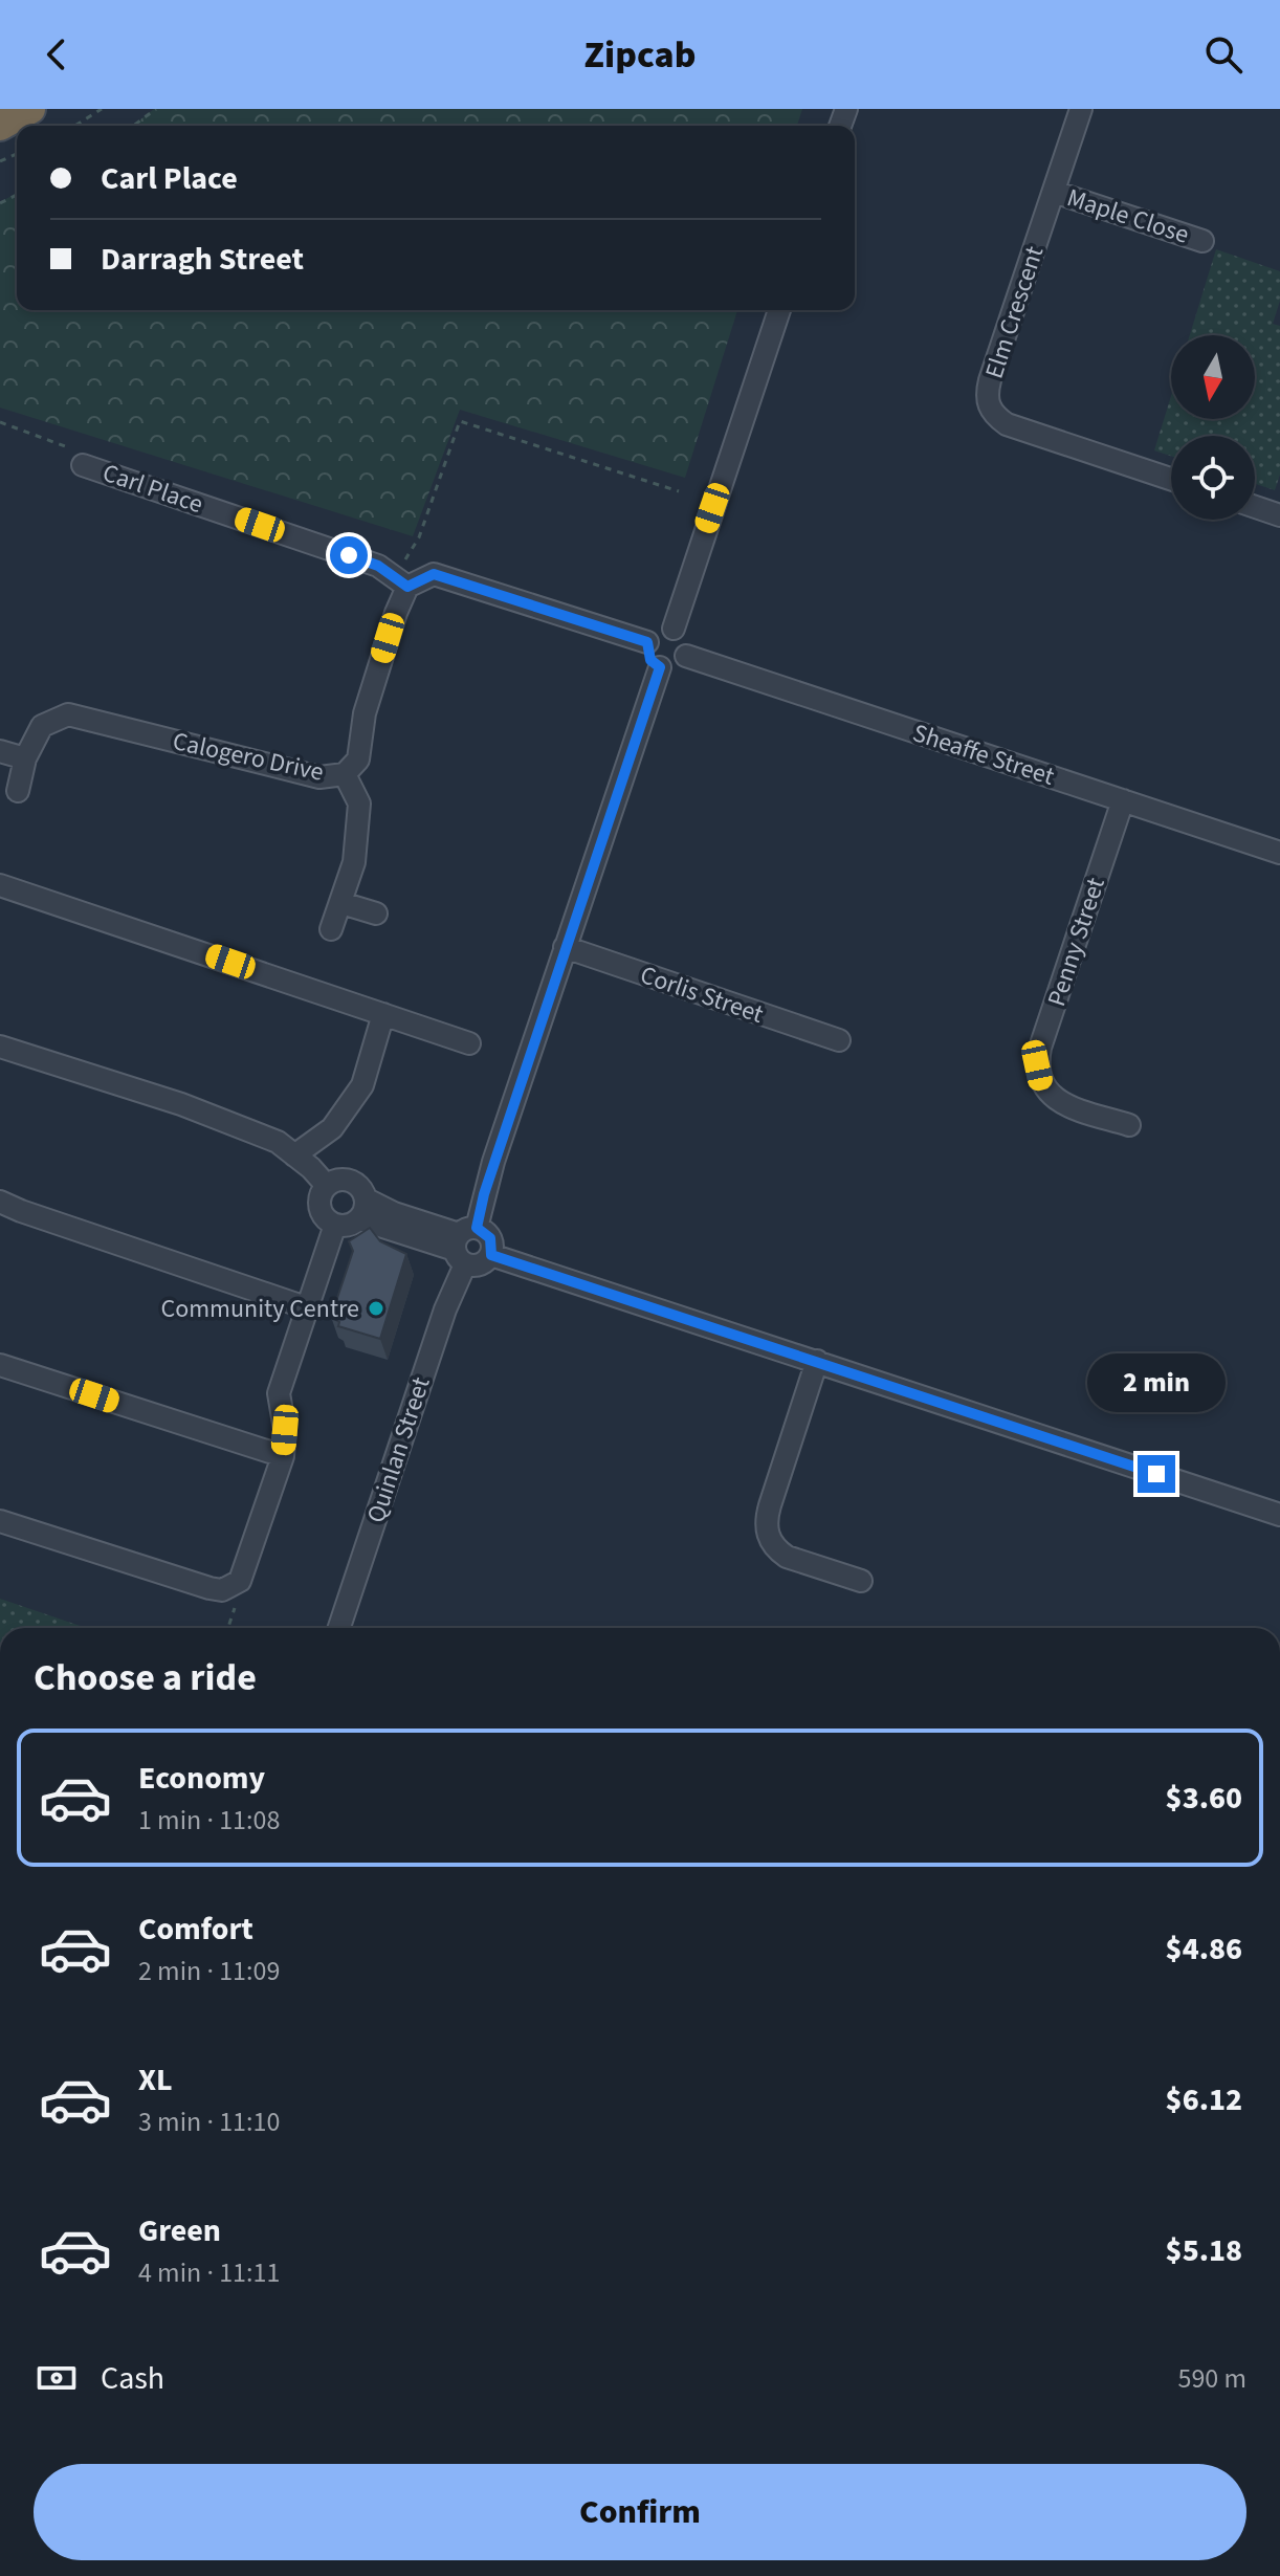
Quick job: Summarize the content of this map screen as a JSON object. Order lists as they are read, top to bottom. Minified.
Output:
{"streets":{"street":["Maple Close","Elm Crescent","Carl Place","Sheaffe Street","Calogero Drive","Penny Street","Corlis Street","Quinlan Street"]},"crossings":[["Maple Close","Elm Crescent"],["Carl Place","Calogero Drive"],["Sheaffe Street","Penny Street"],["Sheaffe Street","Quinlan Street"],["Corlis Street","Quinlan Street"]],"places":["Community Centre"],"north":"bottom","page":{"header":"Zipcab","banner":["Carl Place","Darragh Street"],"bubble":"2 min","heading":"Choose a ride","list":[{"name":"Economy","note":"1 min · 11:08","value":"$3.60"},{"name":"Comfort","note":"2 min · 11:09","value":"$4.86"},{"name":"XL","note":"3 min · 11:10","value":"$6.12"},{"name":"Green","note":"4 min · 11:11","value":"$5.18"}],"pay":["Cash","590 m"],"buttons":"Confirm"}}
